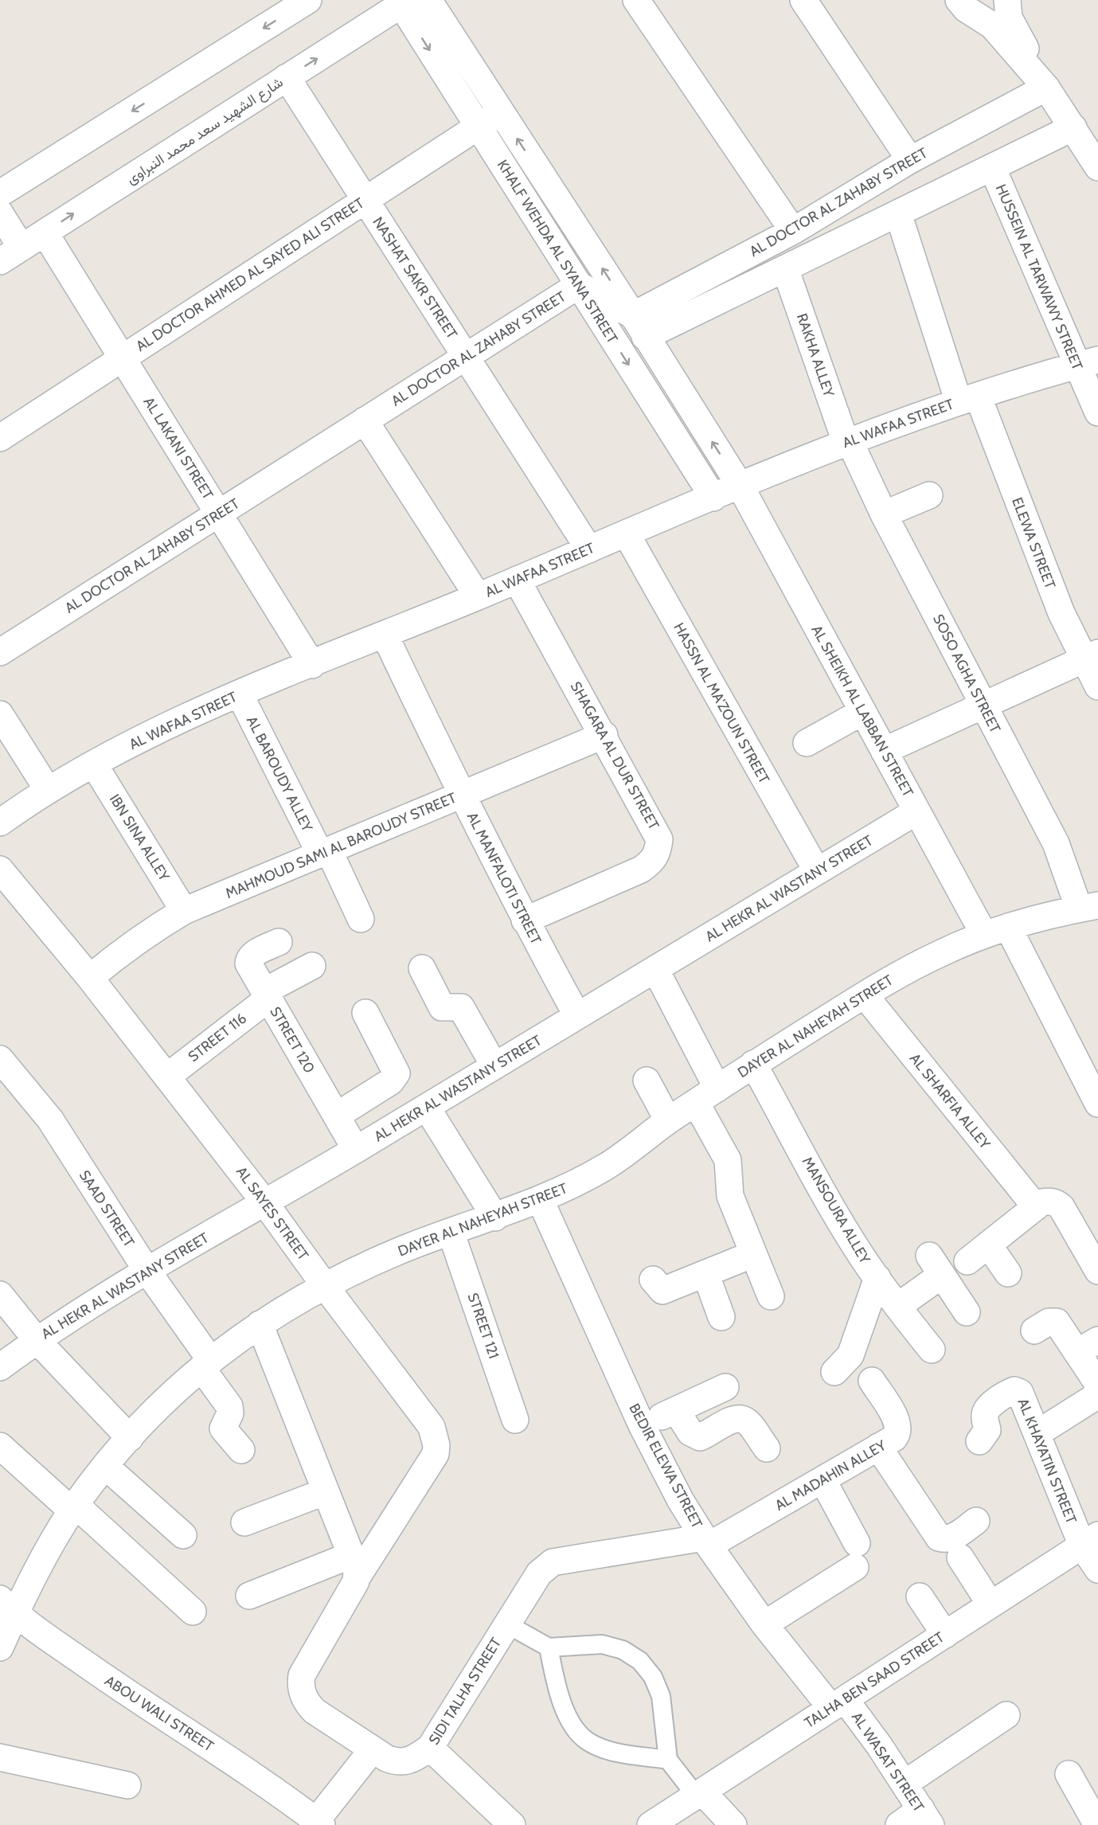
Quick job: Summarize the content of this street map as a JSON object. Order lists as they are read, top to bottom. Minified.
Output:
{"streets":{"street":["شارع الشهيد سعد محمد النبراوى","AL DOCTOR AL ZAHABY STREET","KHALF WEHDA AL SYANA STREET","AL DOCTOR AHMED AL SAYED ALI STREET","HUSSEIN AL TARWAWY STREET","NASHAT SAKR STREET","RAKHA ALLEY","AL WAFAA STREET","AL LAKANI STREET","ELEWA STREET","SOSO AGHA STREET","HASSN AL MA'ZOUN STREET","AL SHEIKH AL LABBAN STREET","SHAGARA AL DUR STREET","AL BAROUDY ALLEY","IBN SINA ALLEY","MAHMOUD SAMI AL BAROUDY STREET","AL MANFALOTI STREET","AL HEKR AL WASTANY STREET","DAYER AL NAHEYAH STREET","STREET 116","STREET 120","AL SHARFIA ALLEY","SAAD STREET","MANSOURA ALLEY","AL SAYES STREET","STREET 121","AL KHAYATIN STREET","BEDIR ELEWA STREET","AL MADAHIN ALLEY","TALHA BEN SAAD STREET","SIDI TALHA STREET","ABOU WALI STREET","AL WASAT STREET"]},"crossings":[["شارع الشهيد سعد محمد النبراوى","KHALF WEHDA AL SYANA STREET"],["شارع الشهيد سعد محمد النبراوى","NASHAT SAKR STREET"],["شارع الشهيد سعد محمد النبراوى","AL LAKANI STREET"],["AL DOCTOR AL ZAHABY STREET","KHALF WEHDA AL SYANA STREET"],["AL DOCTOR AL ZAHABY STREET","NASHAT SAKR STREET"],["AL DOCTOR AL ZAHABY STREET","AL LAKANI STREET"],["KHALF WEHDA AL SYANA STREET","AL DOCTOR AHMED AL SAYED ALI STREET"],["KHALF WEHDA AL SYANA STREET","AL WAFAA STREET"],["KHALF WEHDA AL SYANA STREET","AL SHEIKH AL LABBAN STREET"],["AL DOCTOR AHMED AL SAYED ALI STREET","NASHAT SAKR STREET"],["AL DOCTOR AHMED AL SAYED ALI STREET","AL LAKANI STREET"],["HUSSEIN AL TARWAWY STREET","AL WAFAA STREET"],["NASHAT SAKR STREET","AL WAFAA STREET"],["RAKHA ALLEY","AL WAFAA STREET"],["RAKHA ALLEY","SOSO AGHA STREET"],["AL WAFAA STREET","AL LAKANI STREET"],["AL WAFAA STREET","ELEWA STREET"],["AL WAFAA STREET","SOSO AGHA STREET"],["AL WAFAA STREET","HASSN AL MA'ZOUN STREET"],["AL WAFAA STREET","AL SHEIKH AL LABBAN STREET"],["AL WAFAA STREET","SHAGARA AL DUR STREET"],["AL WAFAA STREET","AL BAROUDY ALLEY"],["AL WAFAA STREET","IBN SINA ALLEY"],["AL WAFAA STREET","AL MANFALOTI STREET"],["SOSO AGHA STREET","DAYER AL NAHEYAH STREET"],["HASSN AL MA'ZOUN STREET","AL HEKR AL WASTANY STREET"],["AL SHEIKH AL LABBAN STREET","AL HEKR AL WASTANY STREET"],["AL SHEIKH AL LABBAN STREET","DAYER AL NAHEYAH STREET"],["SHAGARA AL DUR STREET","MAHMOUD SAMI AL BAROUDY STREET"],["SHAGARA AL DUR STREET","AL MANFALOTI STREET"],["AL BAROUDY ALLEY","MAHMOUD SAMI AL BAROUDY STREET"],["IBN SINA ALLEY","MAHMOUD SAMI AL BAROUDY STREET"],["MAHMOUD SAMI AL BAROUDY STREET","AL MANFALOTI STREET"],["MAHMOUD SAMI AL BAROUDY STREET","AL SAYES STREET"],["AL MANFALOTI STREET","AL HEKR AL WASTANY STREET"],["AL HEKR AL WASTANY STREET","STREET 120"],["AL HEKR AL WASTANY STREET","SAAD STREET"],["AL HEKR AL WASTANY STREET","AL SAYES STREET"],["DAYER AL NAHEYAH STREET","AL SHARFIA ALLEY"],["DAYER AL NAHEYAH STREET","SAAD STREET"],["DAYER AL NAHEYAH STREET","MANSOURA ALLEY"],["DAYER AL NAHEYAH STREET","AL SAYES STREET"],["DAYER AL NAHEYAH STREET","STREET 121"],["DAYER AL NAHEYAH STREET","BEDIR ELEWA STREET"],["DAYER AL NAHEYAH STREET","ABOU WALI STREET"],["STREET 116","STREET 120"],["STREET 116","AL SAYES STREET"],["AL SAYES STREET","SIDI TALHA STREET"],["AL KHAYATIN STREET","TALHA BEN SAAD STREET"],["BEDIR ELEWA STREET","AL MADAHIN ALLEY"],["BEDIR ELEWA STREET","TALHA BEN SAAD STREET"],["BEDIR ELEWA STREET","SIDI TALHA STREET"],["BEDIR ELEWA STREET","AL WASAT STREET"],["AL MADAHIN ALLEY","SIDI TALHA STREET"],["TALHA BEN SAAD STREET","AL WASAT STREET"]]}
